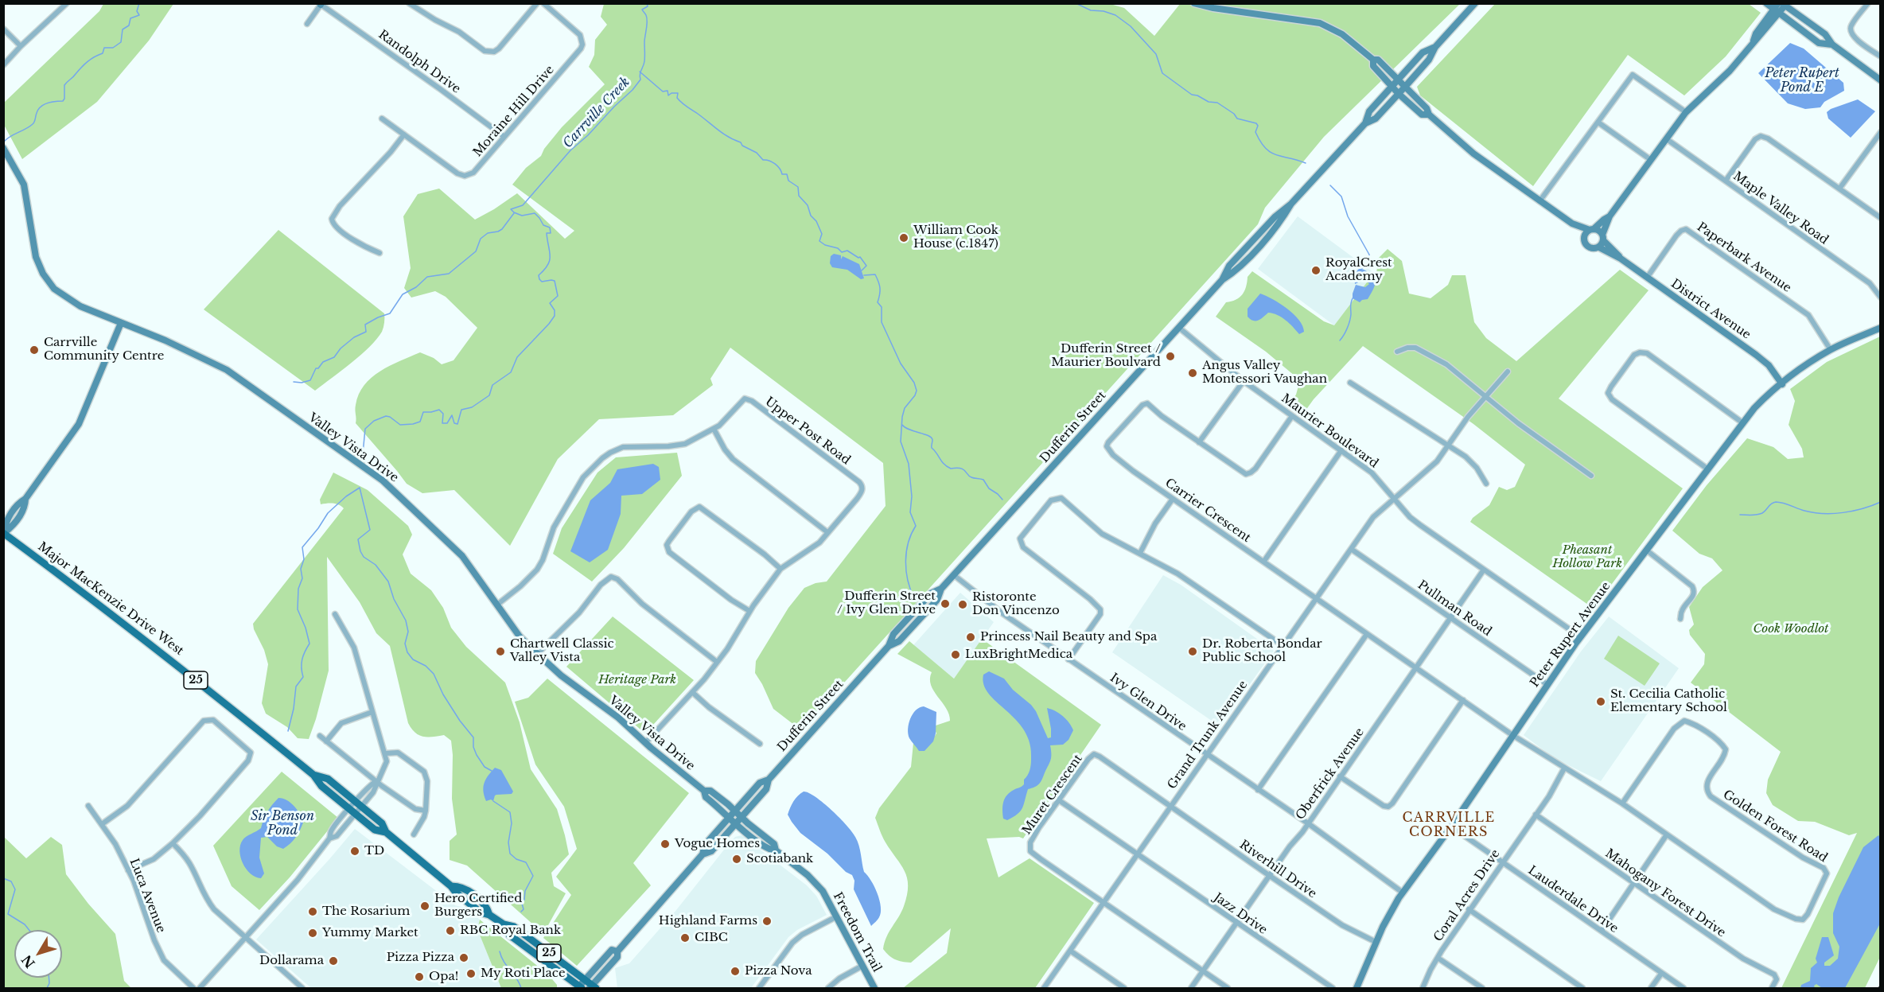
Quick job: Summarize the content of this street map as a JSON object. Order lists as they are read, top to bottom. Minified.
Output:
{"streets":{"main road":["Major MacKenzie Drive West","25"],"street":["Randolph Drive","Moraine Hill Drive","Maple Valley Road","Paperbark Avenue","District Avenue","Dufferin Street","Upper Post Road","Maurier Boulevard","Valley Vista Drive","Carrier Crescent","Pullman Road","Peter Rupert Avenue","Ivy Glen Drive","Grand Trunk Avenue","Oberfrick Avenue","Muret Crescent","Golden Forest Road","Riverhill Drive","Mahogany Forest Drive","Luca Avenue","Coral Acres Drive","Lauderdale Drive","Jazz Drive","Freedom Trail"]},"crossings":[["Randolph Drive","Moraine Hill Drive"],["Paperbark Avenue","District Avenue"],["Paperbark Avenue","Peter Rupert Avenue"],["District Avenue","Peter Rupert Avenue"],["Dufferin Street","Maurier Boulevard"],["Dufferin Street","Valley Vista Drive"],["Dufferin Street","Major MacKenzie Drive West"],["Dufferin Street","Ivy Glen Drive"],["Dufferin Street","Freedom Trail"],["Upper Post Road","Valley Vista Drive"],["Maurier Boulevard","Carrier Crescent"],["Maurier Boulevard","Peter Rupert Avenue"],["Maurier Boulevard","Grand Trunk Avenue"],["Maurier Boulevard","Oberfrick Avenue"],["Valley Vista Drive","Freedom Trail"],["Carrier Crescent","Peter Rupert Avenue"],["Carrier Crescent","Grand Trunk Avenue"],["Carrier Crescent","Oberfrick Avenue"],["Carrier Crescent","Golden Forest Road"],["Pullman Road","Peter Rupert Avenue"],["Pullman Road","Grand Trunk Avenue"],["Pullman Road","Oberfrick Avenue"],["Peter Rupert Avenue","Ivy Glen Drive"],["Peter Rupert Avenue","Golden Forest Road"],["Peter Rupert Avenue","Riverhill Drive"],["Peter Rupert Avenue","Lauderdale Drive"],["Ivy Glen Drive","Grand Trunk Avenue"],["Ivy Glen Drive","Oberfrick Avenue"],["Grand Trunk Avenue","Muret Crescent"],["Grand Trunk Avenue","Riverhill Drive"],["Grand Trunk Avenue","Jazz Drive"],["Oberfrick Avenue","Riverhill Drive"],["Oberfrick Avenue","Jazz Drive"],["Muret Crescent","Riverhill Drive"],["Muret Crescent","Jazz Drive"],["Golden Forest Road","Coral Acres Drive"],["Mahogany Forest Drive","Coral Acres Drive"],["Coral Acres Drive","Lauderdale Drive"]],"districts":["CARRVILLE CORNERS"],"water":["Peter Rupert Pond E","Carrville Creek","Sir Benson Pond"],"parks":["Pheasant Hollow Park","Cook Woodlot","Heritage Park"],"places":["William Cook House (c.1847)","RoyalCrest Academy","Carrville Community Centre","Dufferin Street / Maurier Boulvard","Angus Valley Montessori Vaughan","Dufferin Street / Ivy Glen Drive","Ristoronte Don Vincenzo","Princess Nail Beauty and Spa","Chartwell Classic Valley Vista","Dr. Roberta Bondar Public School","LuxBrightMedica","St. Cecilia Catholic Elementary School","Vogue Homes","TD","Scotiabank","Hero Certified Burgers","The Rosarium","Highland Farms","RBC Royal Bank","Yummy Market","CIBC","Pizza Pizza","Dollarama","Pizza Nova","My Roti Place","Opa!"],"north":"bottom left"}
